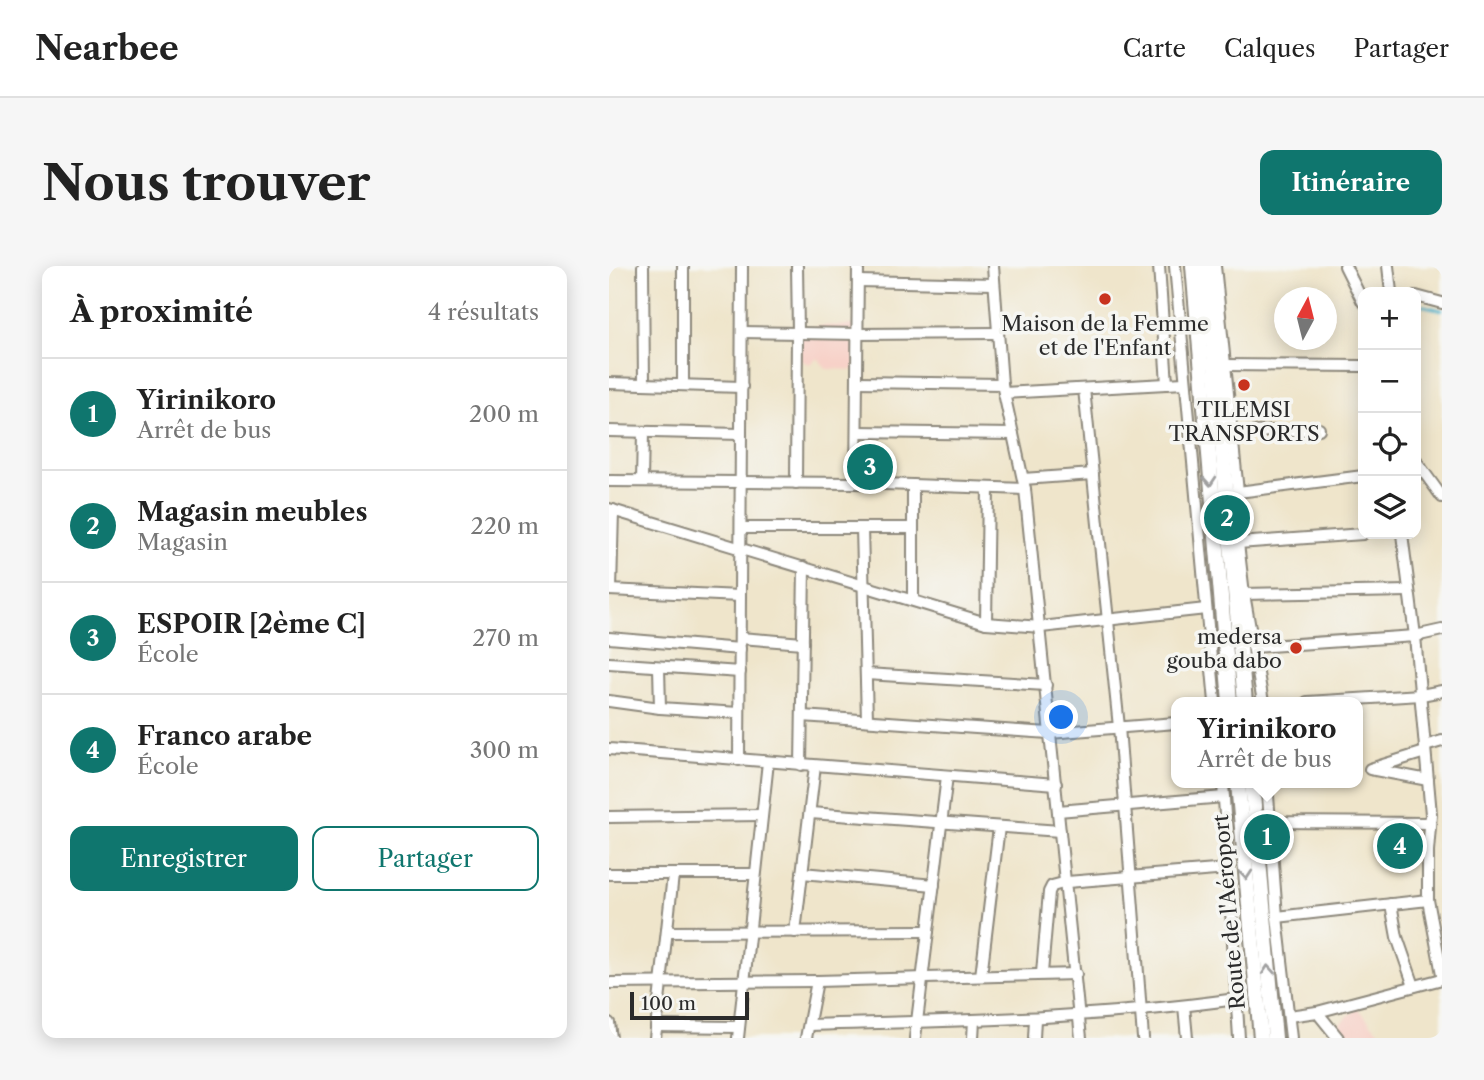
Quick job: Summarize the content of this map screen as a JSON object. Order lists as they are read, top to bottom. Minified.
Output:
{"streets":{"highway":["Route de l'Aéroport"]},"places":["Maison de la Femme et de l'Enfant","TILEMSI TRANSPORTS","medersa gouba dabo"],"scale_bar":"100 m","north":"top","page":{"header":"Nearbee","nav":["Carte","Calques","Partager"],"buttons":["Itinéraire",["Enregistrer","Partager"]],"title":"Nous trouver","heading":["À proximité","4 résultats"],"map_buttons":["+","−"],"list":[{"mark":"1","name":"Yirinikoro","note":"Arrêt de bus","value":"200 m"},{"mark":"2","name":"Magasin meubles","note":"Magasin","value":"220 m"},{"mark":"3","name":"ESPOIR [2ème C]","note":"École","value":"270 m"},{"mark":"4","name":"Franco arabe","note":"École","value":"300 m"}],"pins":["3","2","1","4"],"popup":["Yirinikoro","Arrêt de bus"],"scale":"100 m"}}
